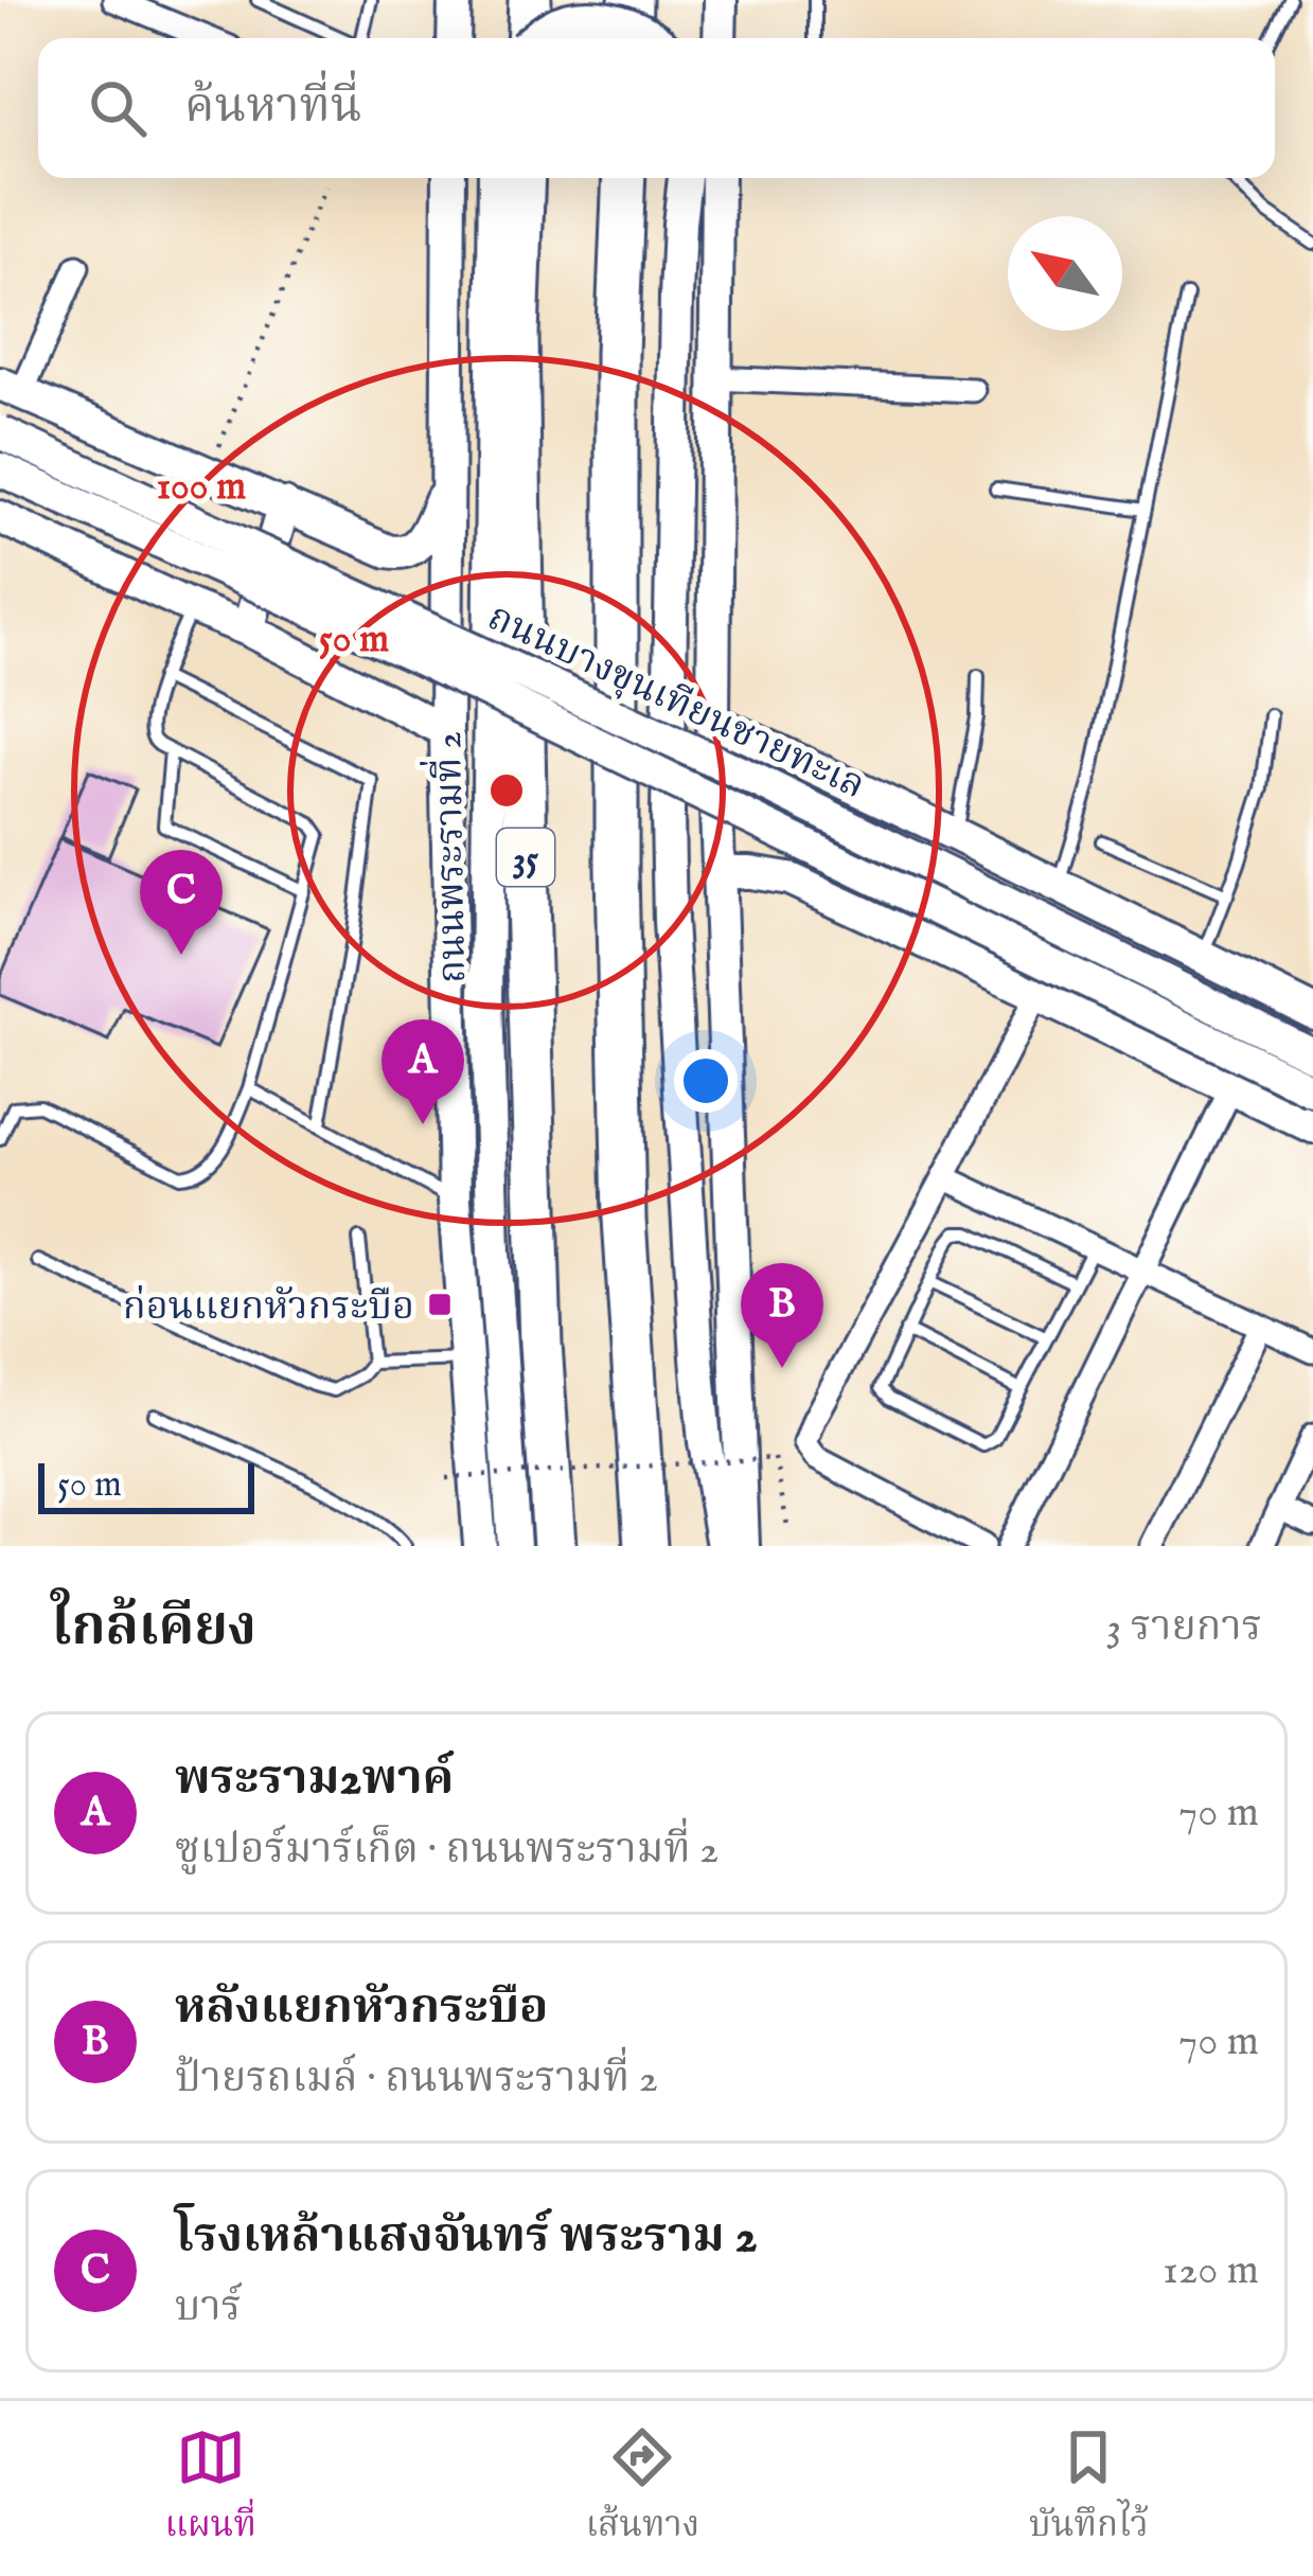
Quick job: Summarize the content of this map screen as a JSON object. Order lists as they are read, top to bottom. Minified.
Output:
{"streets":{"highway":["ถนนพระรามที่ 2","35"],"main road":["ถนนบางขุนเทียนชายทะเล"]},"places":{"transit":["ก่อนแยกหัวกระบือ"]},"scale_bar":"50 m","north":"top left","page":{"search":"ค้นหาที่นี่","pins":["C","A","B"],"scale":"50 m","heading":["ใกล้เคียง","3 รายการ"],"list":[{"mark":"A","name":"พระราม2พาค์","note":"ซูเปอร์มาร์เก็ต · ถนนพระรามที่ 2","value":"70 m"},{"mark":"B","name":"หลังแยกหัวกระบือ","note":"ป้ายรถเมล์ · ถนนพระรามที่ 2","value":"70 m"},{"mark":"C","name":"โรงเหล้าแสงจันทร์ พระราม 2","note":"บาร์","value":"120 m"}],"nav":["แผนที่","เส้นทาง","บันทึกไว้"]},"rings":["100 m","50 m"]}
